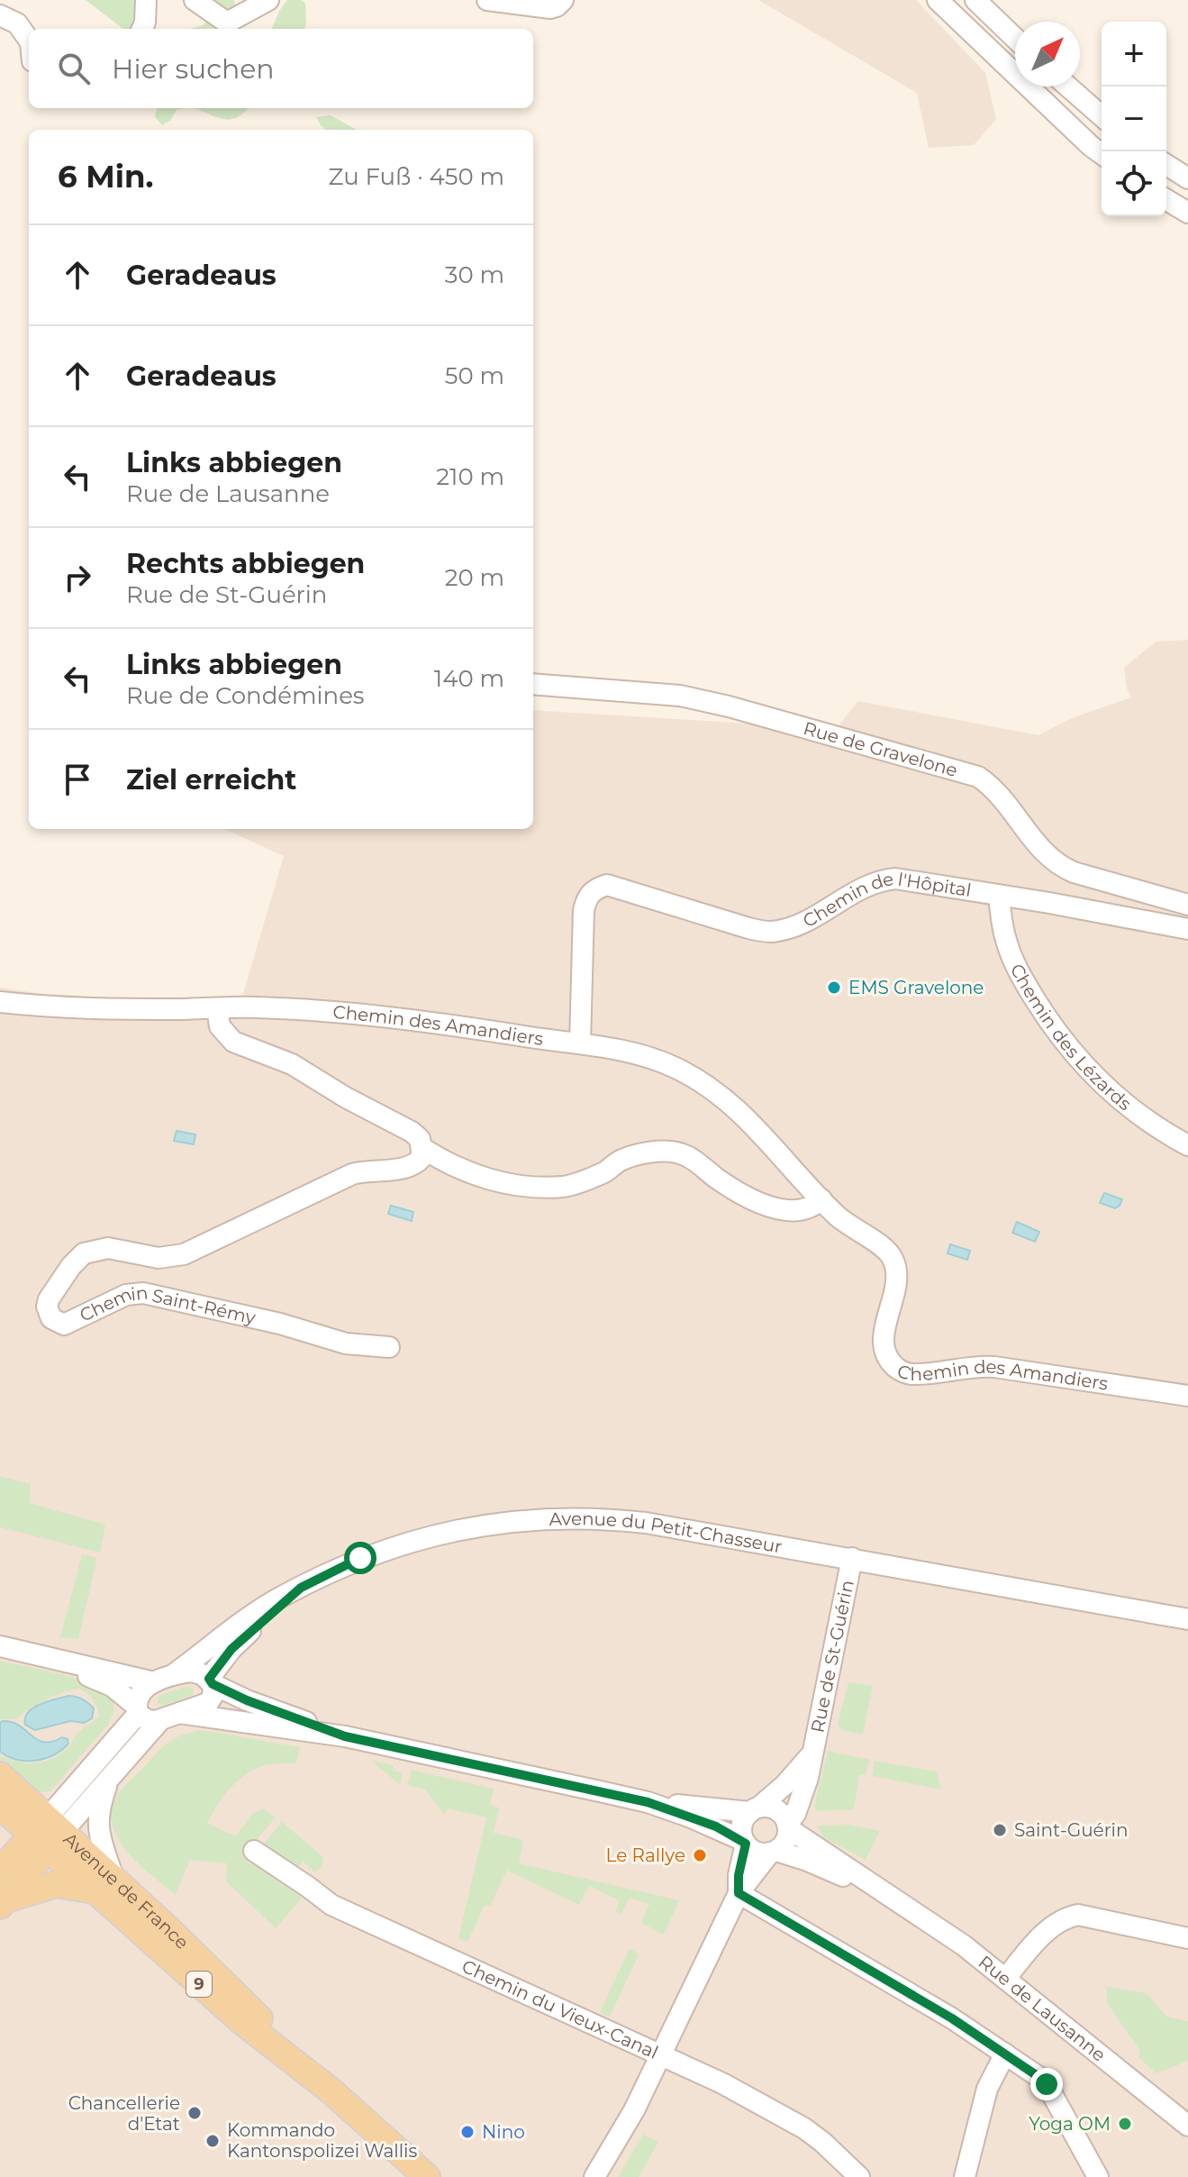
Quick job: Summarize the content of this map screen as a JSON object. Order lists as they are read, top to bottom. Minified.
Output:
{"streets":{"main road":["Avenue de France","9"],"street":["Rue de Gravelone","Chemin de l'Hôpital","Chemin des Amandiers","Chemin des Lézards","Chemin Saint-Rémy","Avenue du Petit-Chasseur","Rue de St-Guérin","Rue de Lausanne","Chemin du Vieux-Canal"]},"crossings":[["Chemin de l'Hôpital","Chemin des Amandiers"],["Chemin de l'Hôpital","Chemin des Lézards"],["Avenue du Petit-Chasseur","Rue de St-Guérin"],["Rue de St-Guérin","Rue de Lausanne"]],"places":["EMS Gravelone","Saint-Guérin","Le Rallye","Chancellerie d'Etat","Yoga OM","Nino","Kommando Kantonspolizei Wallis"],"north":"top right","page":{"map_buttons":["+","−"],"search":"Hier suchen","heading":["6 Min.","Zu Fuß · 450 m"],"list":[["Geradeaus","30 m"],["Geradeaus","50 m"],["Links abbiegen","Rue de Lausanne","210 m"],["Rechts abbiegen","Rue de St-Guérin","20 m"],["Links abbiegen","Rue de Condémines","140 m"],"Ziel erreicht"]}}
